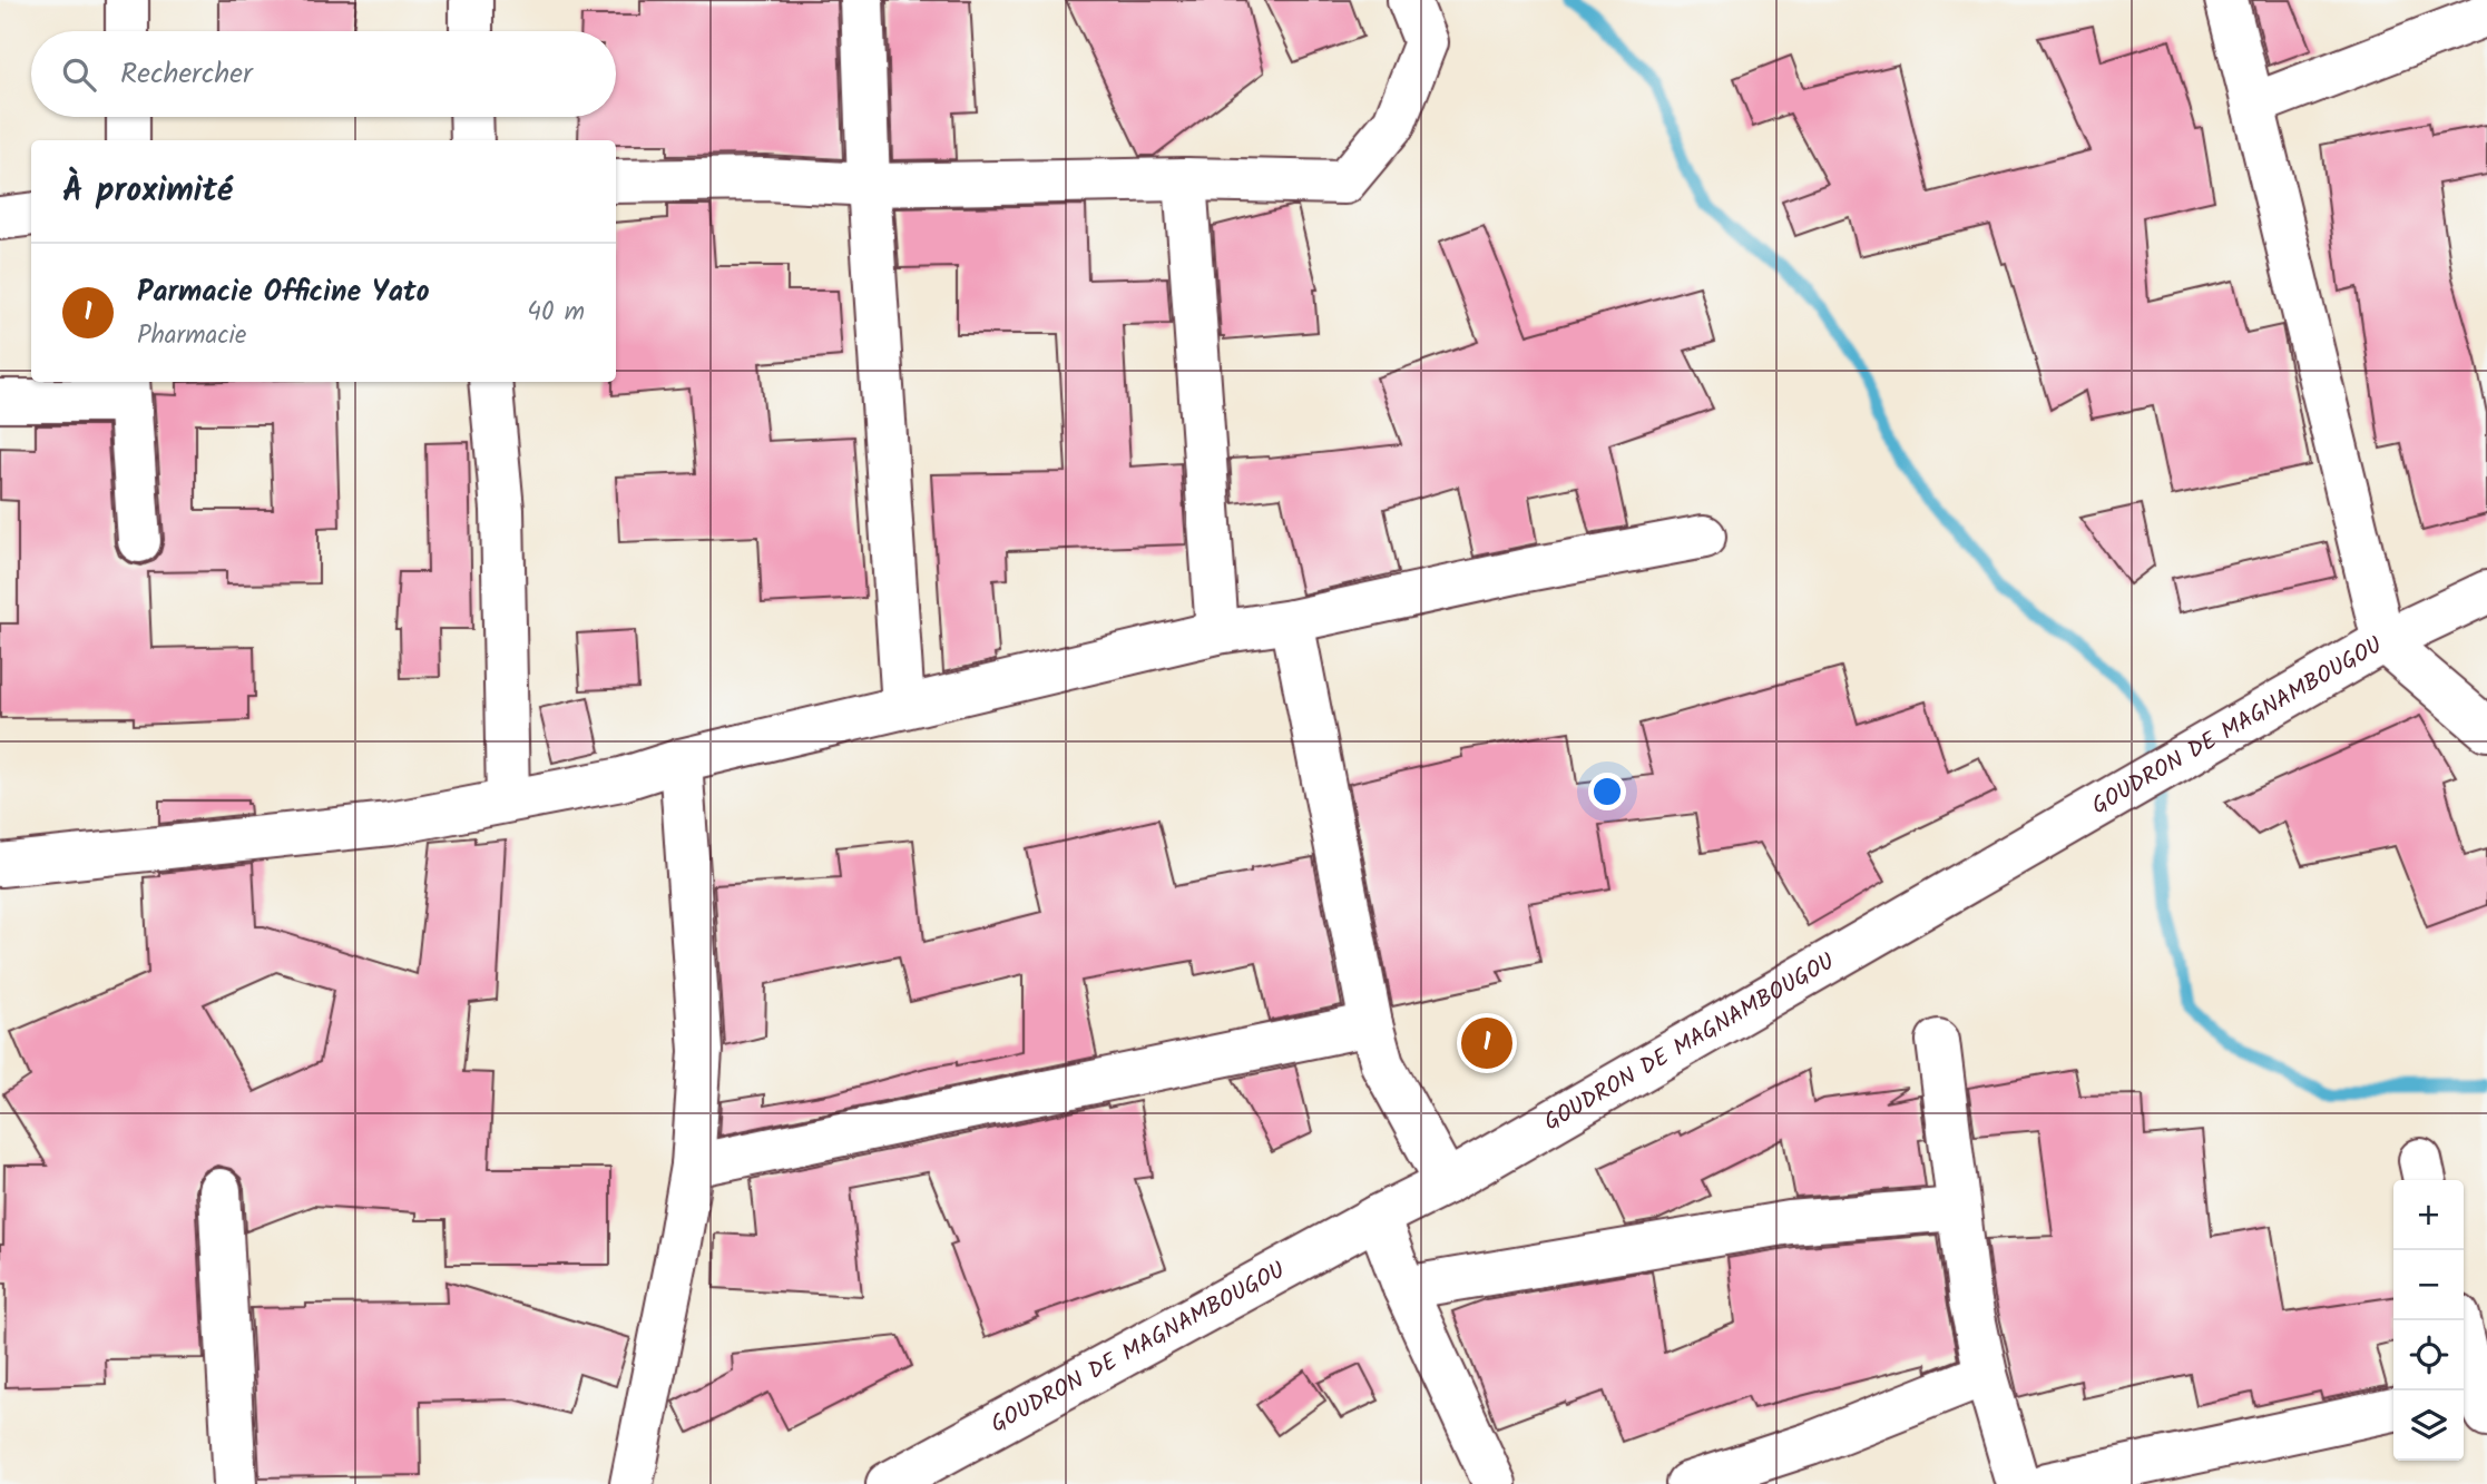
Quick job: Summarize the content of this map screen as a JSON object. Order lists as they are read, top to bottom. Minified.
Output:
{"streets":{"street":["GOUDRON DE MAGNAMBOUGOU"]},"page":{"search":"Rechercher","heading":"À proximité","list":[{"mark":"1","name":"Parmacie Officine Yato","note":"Pharmacie","value":"40 m"}],"pins":"1","map_buttons":["+","−"]}}
